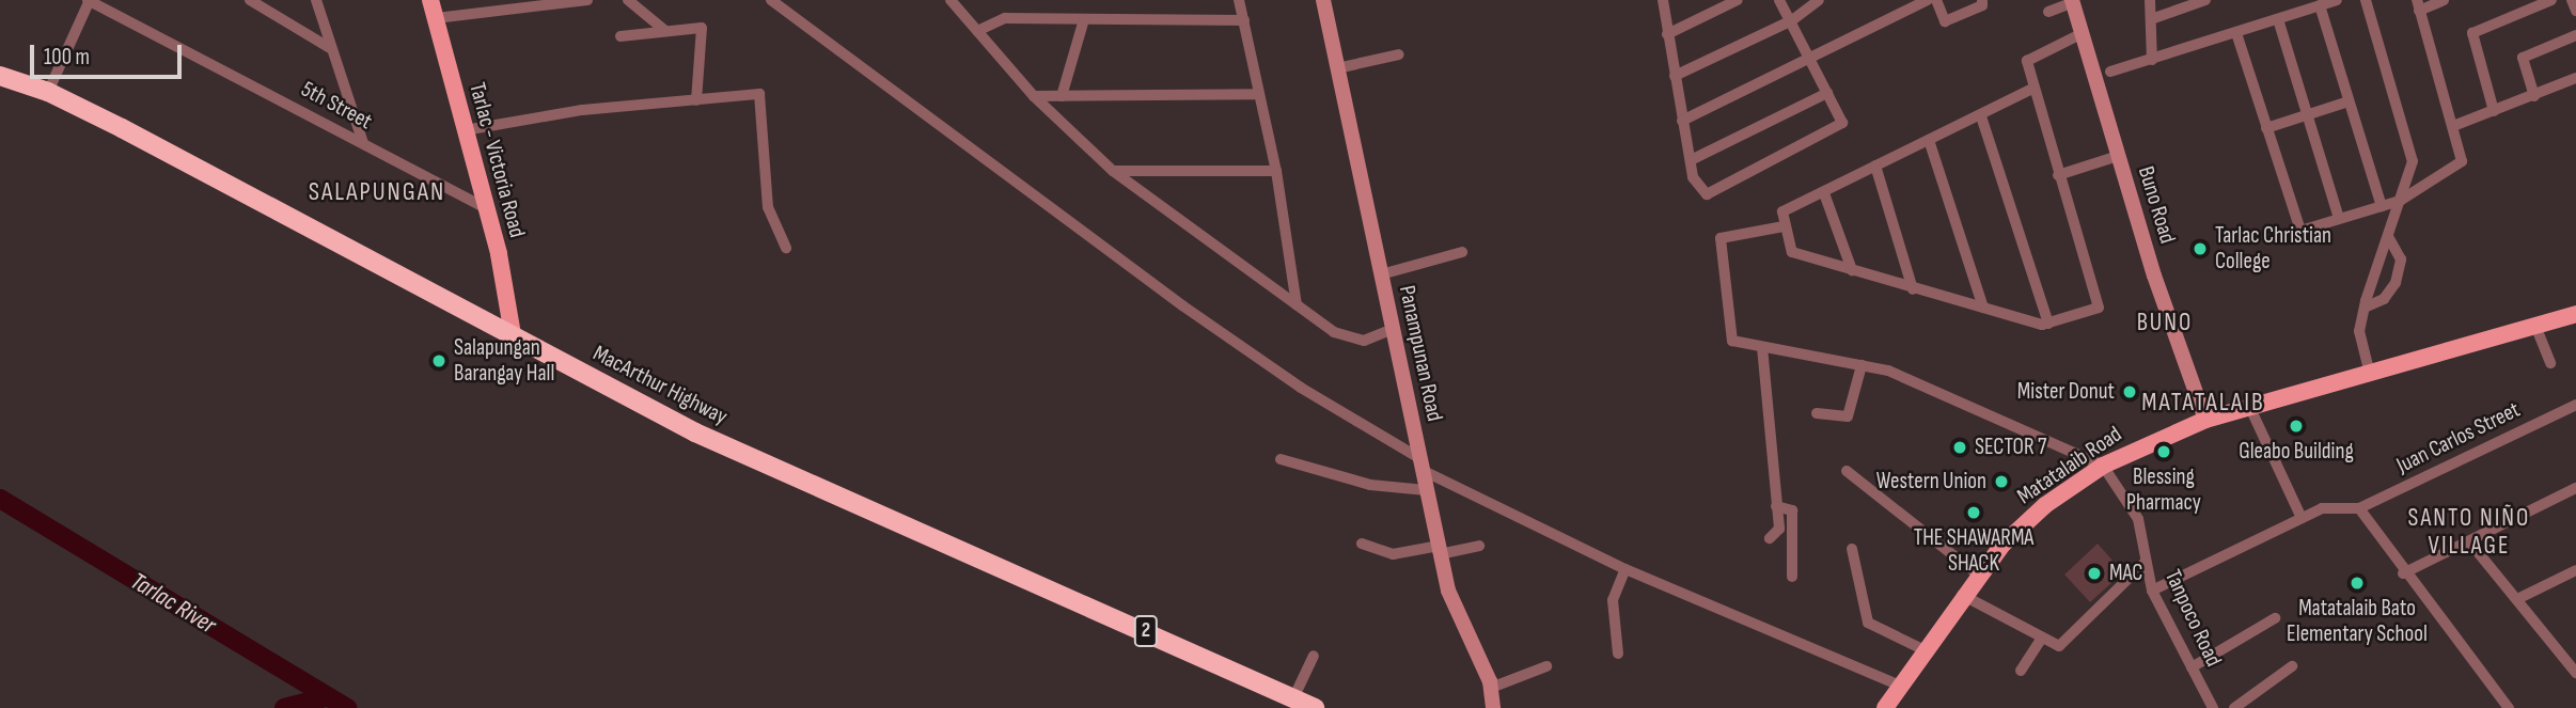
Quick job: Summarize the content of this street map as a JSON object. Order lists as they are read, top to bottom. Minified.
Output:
{"streets":{"highway":["MacArthur Highway","2"],"main road":["Tarlac - Victoria Road","Matatalaib Road"],"street":["5th Street","Buno Road","Panampunan Road","Juan Carlos Street","Tanpoco Road"]},"crossings":[["5th Street","Tarlac - Victoria Road"],["Tarlac - Victoria Road","MacArthur Highway"],["Buno Road","Matatalaib Road"],["Matatalaib Road","Tanpoco Road"]],"districts":["SALAPUNGAN","BUNO","MATATALAIB","SANTO NIÑO VILLAGE"],"water":["Tarlac River"],"places":["Tarlac Christian College","Salapungan Barangay Hall","Mister Donut","Gleabo Building","SECTOR 7","Blessing Pharmacy","Western Union","THE SHAWARMA SHACK","MAC","Matatalaib Bato Elementary School"],"scale_bar":"100 m"}
